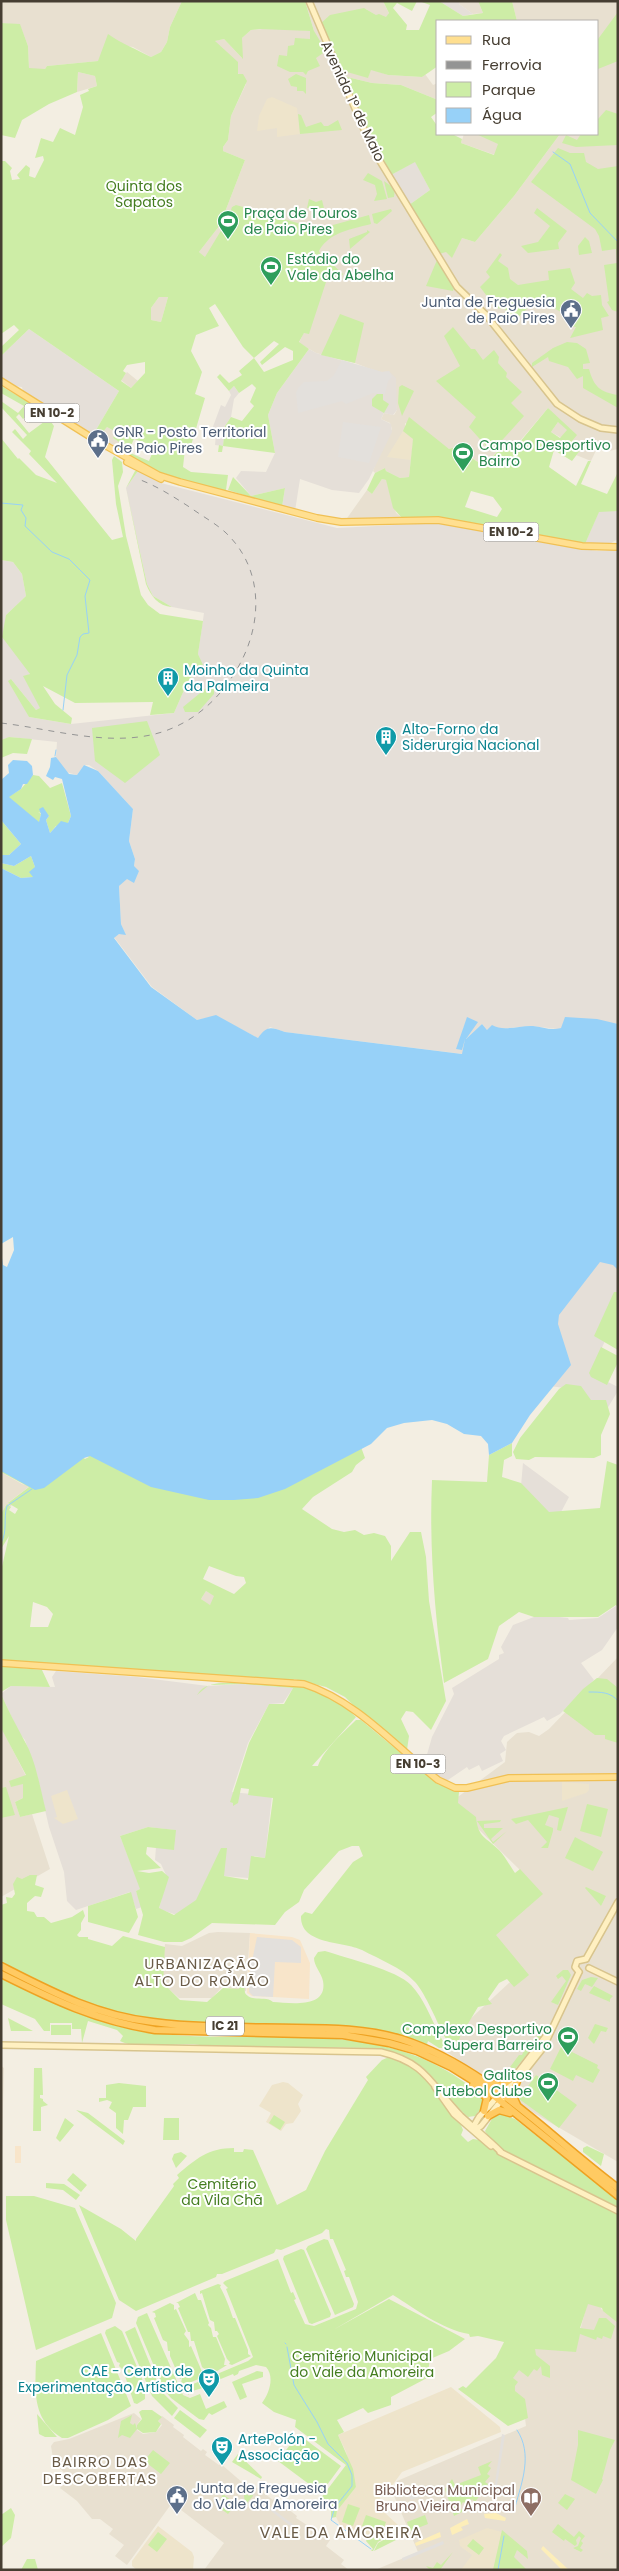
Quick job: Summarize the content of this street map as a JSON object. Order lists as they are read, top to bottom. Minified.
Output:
{"streets":{"highway":["IC 21"],"main road":["Avenida 1º de Maio","EN 10-2","EN 10-3"]},"districts":["URBANIZAÇÃO ALTO DO ROMÃO","BAIRRO DAS DESCOBERTAS","VALE DA AMOREIRA"],"parks":["Quinta dos Sapatos","Cemitério da Vila Chã","Cemitério Municipal do Vale da Amoreira"],"places":{"sports":["Praça de Touros de Paio Pires","Estádio do Vale da Abelha","Campo Desportivo Bairro","Complexo Desportivo Supera Barreiro","Galitos Futebol Clube"],"public building":["Junta de Freguesia de Paio Pires","GNR - Posto Territorial de Paio Pires","Junta de Freguesia do Vale da Amoreira"],"building":["Moinho da Quinta da Palmeira","Alto-Forno da Siderurgia Nacional"],"theatre":["CAE - Centro de Experimentação Artística","ArtePolón - Associação"],"library":["Biblioteca Municipal Bruno Vieira Amaral"]},"legend":["Rua","Ferrovia","Parque","Água"]}
